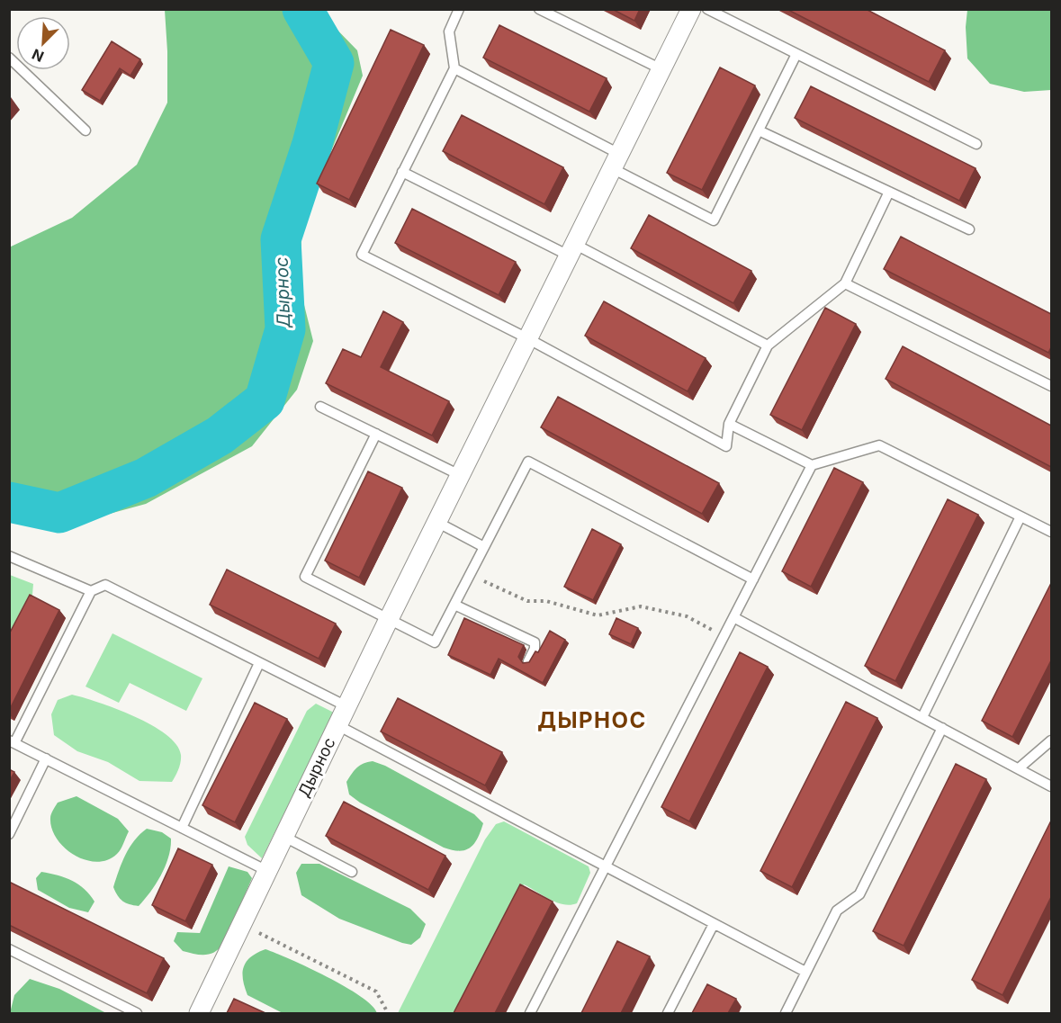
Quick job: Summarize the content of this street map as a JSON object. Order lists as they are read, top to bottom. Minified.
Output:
{"streets":{"street":["Дырнос"]},"districts":["ДЫРНОС"],"water":["Дырнос"],"north":"bottom left"}
